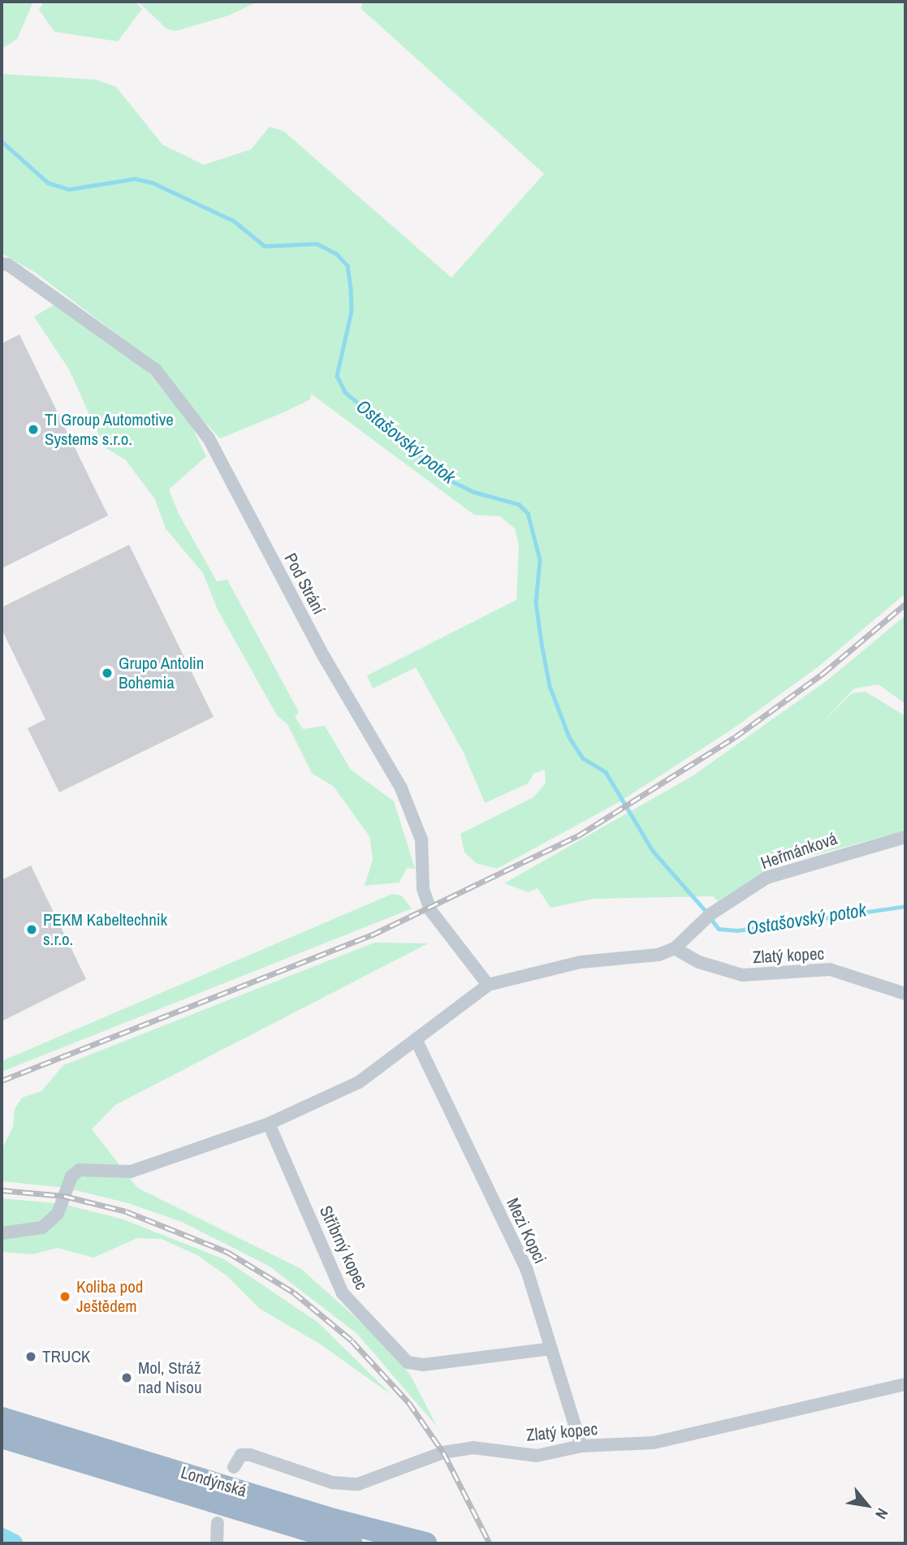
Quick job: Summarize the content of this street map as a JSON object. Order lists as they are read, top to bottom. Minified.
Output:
{"streets":{"highway":["Londýnská"],"street":["Pod Strání","Heřmánková","Zlatý kopec","Mezi Kopci","Stříbrný kopec"]},"crossings":[["Heřmánková","Zlatý kopec"],["Zlatý kopec","Mezi Kopci"],["Mezi Kopci","Stříbrný kopec"]],"water":["Ostašovský potok"],"places":["TI Group Automotive Systems s.r.o.","Grupo Antolin Bohemia","PEKM Kabeltechnik s.r.o.","Koliba pod Ještědem","TRUCK","Mol, Stráž nad Nisou"],"north":"bottom right"}
